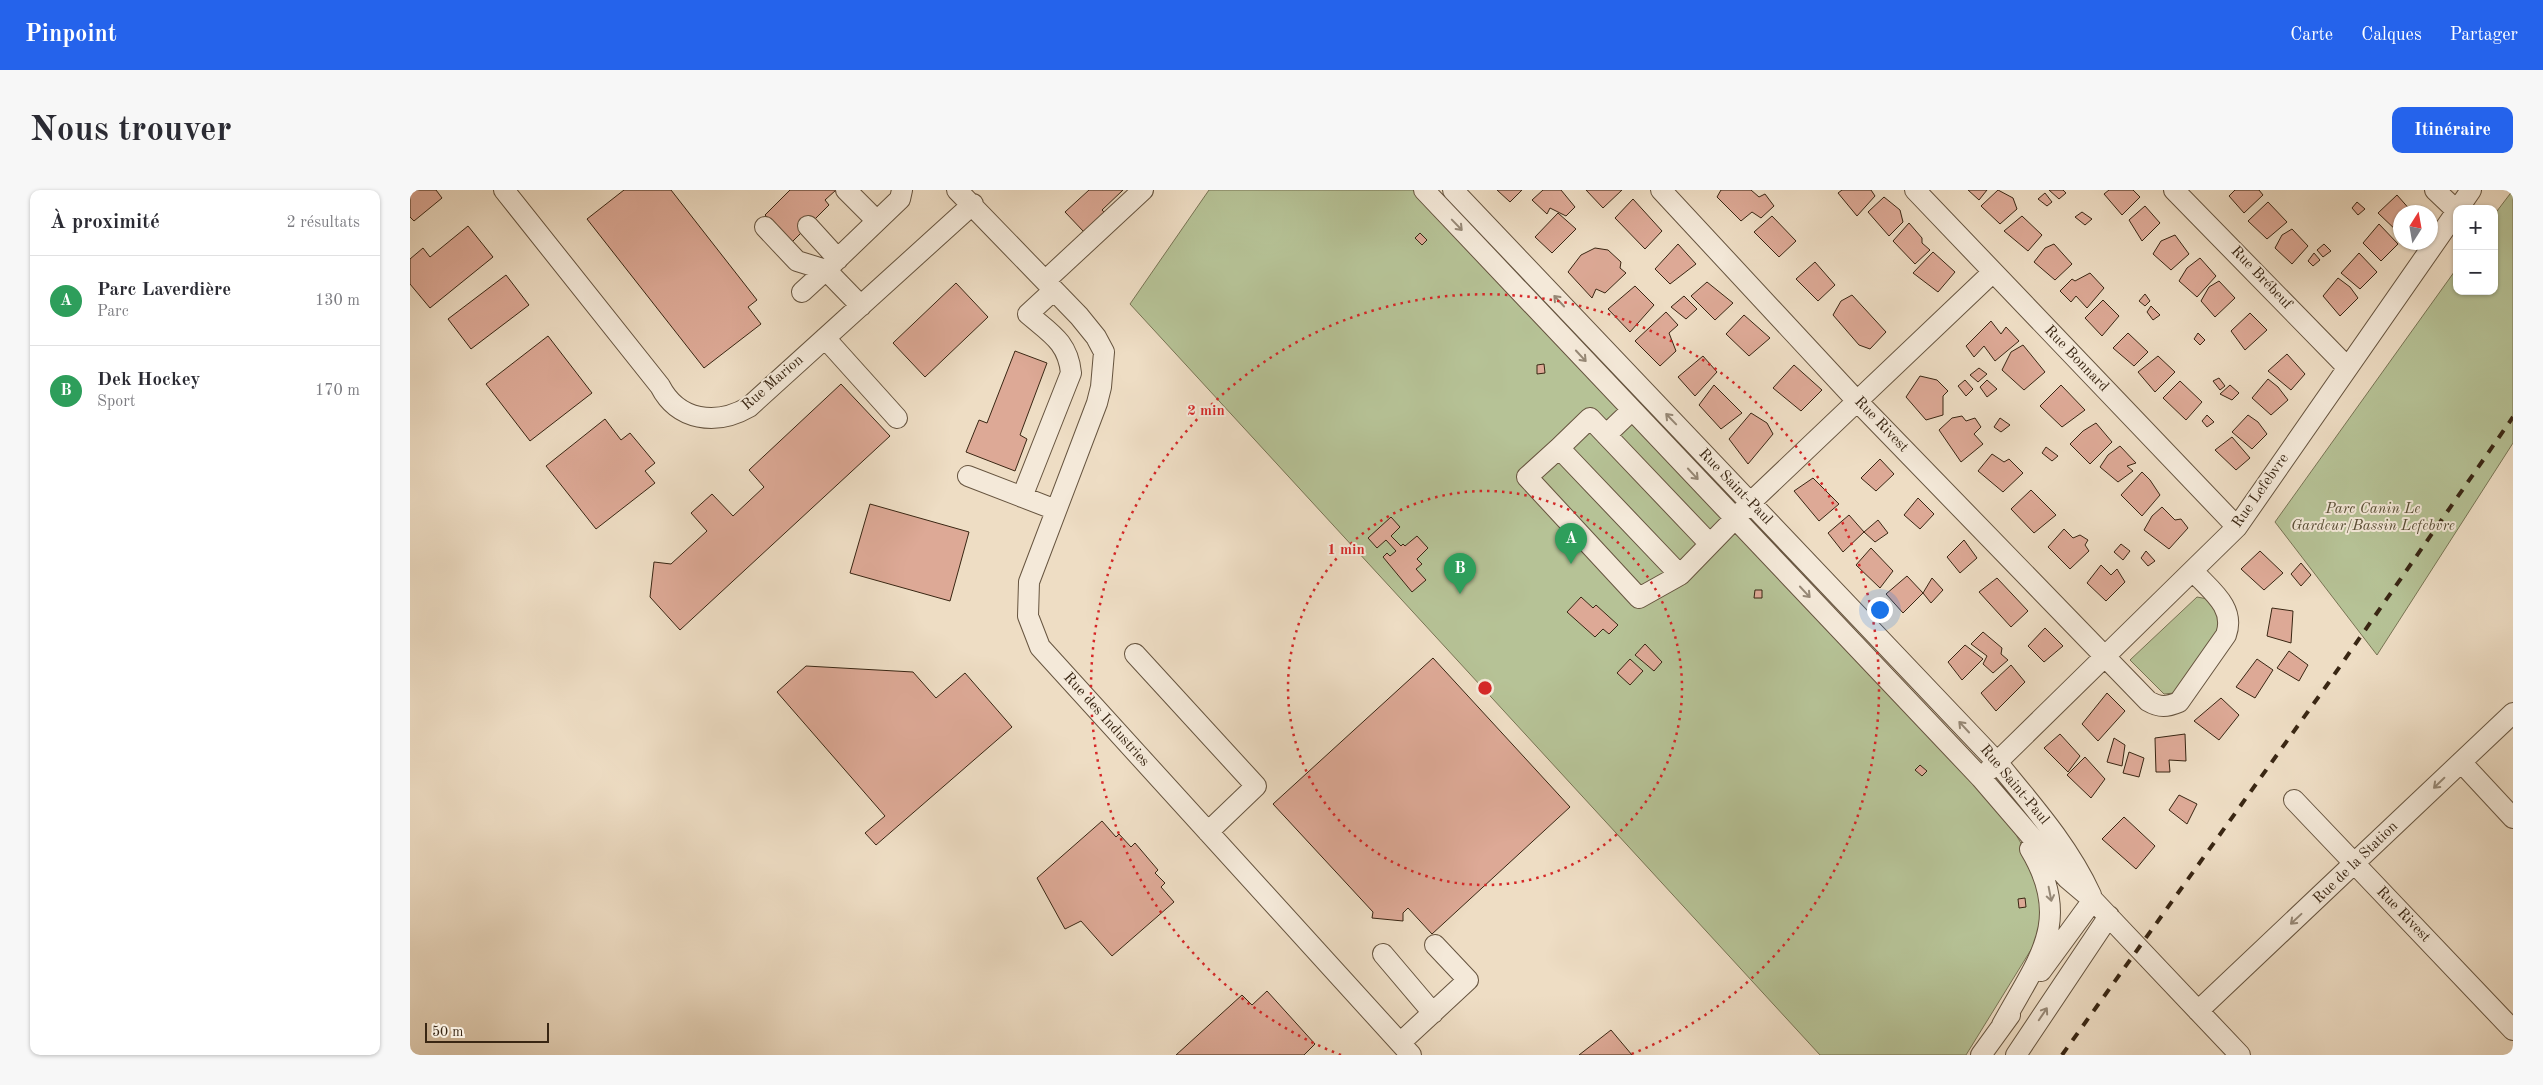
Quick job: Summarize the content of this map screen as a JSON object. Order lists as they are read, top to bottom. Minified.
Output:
{"streets":{"street":["Rue Brébeuf","Rue Bonnard","Rue Marion","Rue Rivest","Rue Saint-Paul","Rue Lefebvre","Rue des Industries","Rue de la Station"]},"crossings":[["Rue Brébeuf","Rue Lefebvre"],["Rue Bonnard","Rue Lefebvre"],["Rue Marion","Rue des Industries"],["Rue Rivest","Rue Lefebvre"],["Rue Rivest","Rue de la Station"],["Rue Saint-Paul","Rue Lefebvre"],["Rue Saint-Paul","Rue de la Station"]],"one_way":["Rue de la Station"],"parks":["Parc Canin Le Gardeur/Bassin Lefebvre"],"scale_bar":"50 m","north":"top","page":{"header":"Pinpoint","nav":["Carte","Calques","Partager"],"buttons":"Itinéraire","title":"Nous trouver","heading":["À proximité","2 résultats"],"map_buttons":["+","−"],"list":[{"mark":"A","name":"Parc Laverdière","note":"Parc","value":"130 m"},{"mark":"B","name":"Dek Hockey","note":"Sport","value":"170 m"}],"pins":["A","B"],"scale":"50 m"},"rings":["2 min","1 min"]}
